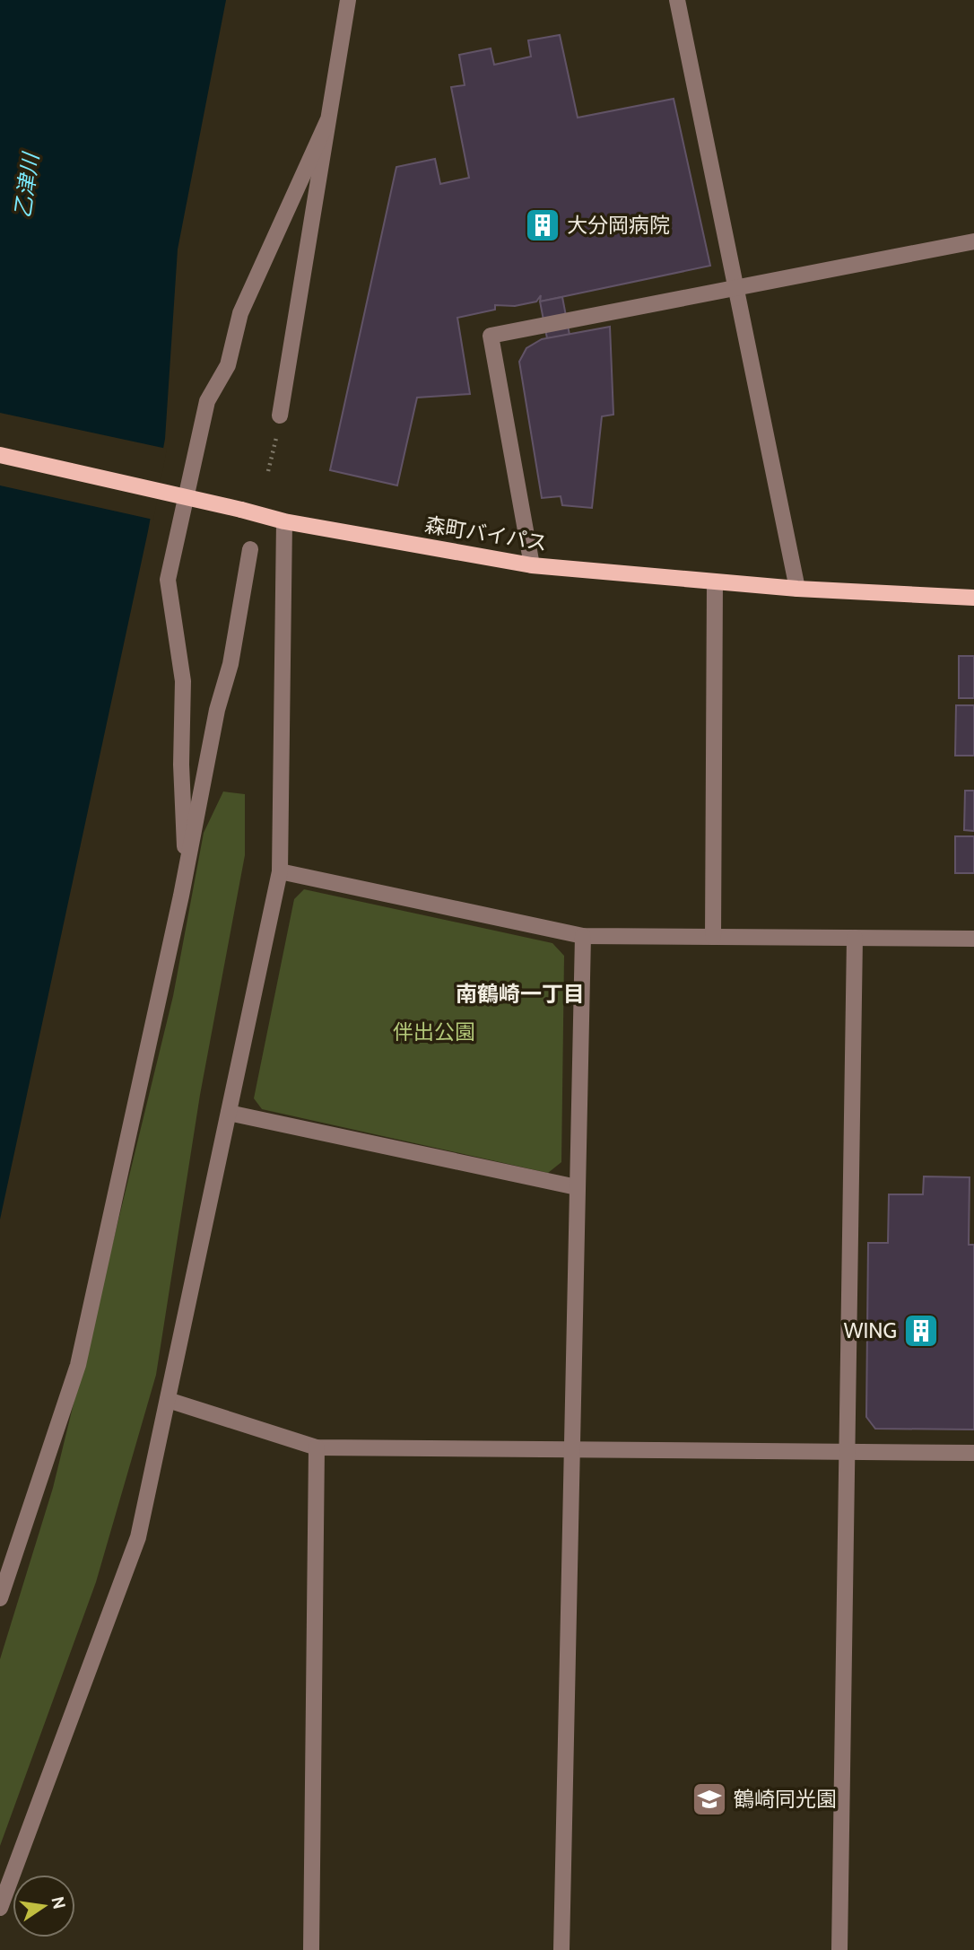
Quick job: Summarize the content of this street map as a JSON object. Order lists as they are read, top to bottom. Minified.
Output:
{"streets":{"main road":["森町バイパス"]},"districts":["南鶴崎一丁目"],"water":["乙津川"],"parks":["伴出公園"],"places":{"building":["大分岡病院","WING"],"school or university":["鶴崎同光園"]},"north":"right"}
